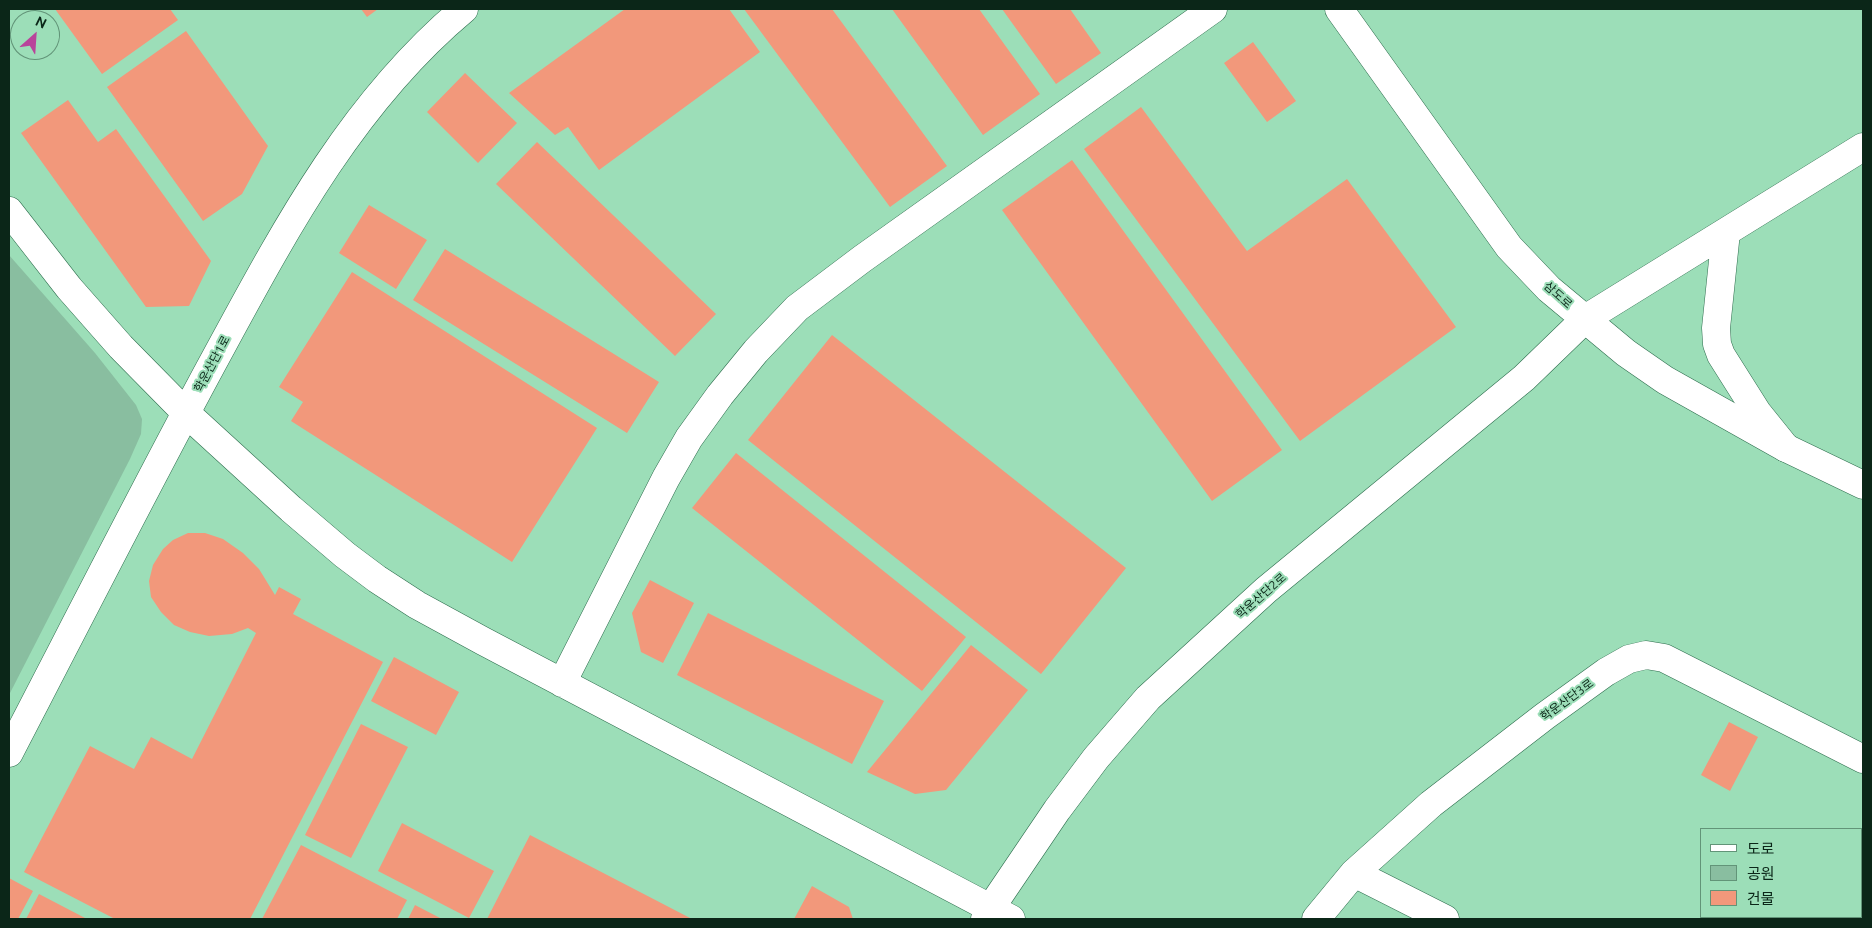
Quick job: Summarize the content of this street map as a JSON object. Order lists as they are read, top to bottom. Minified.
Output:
{"streets":{"street":["삼도로","학운산단1로","학운산단2로","학운산단3로"]},"crossings":[["삼도로","학운산단2로"]],"legend":["도로","공원","건물"],"north":"top right"}
